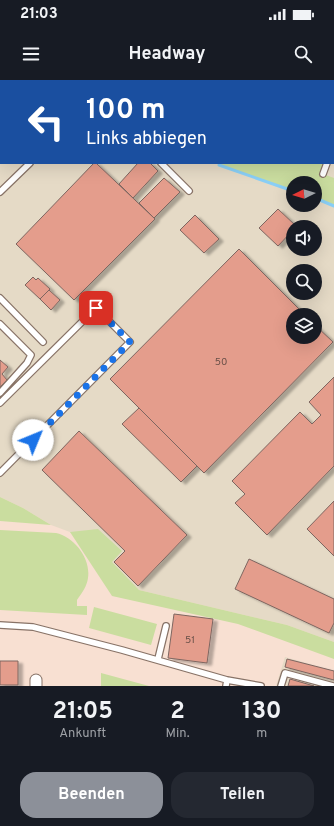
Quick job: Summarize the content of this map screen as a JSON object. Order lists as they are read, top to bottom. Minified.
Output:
{"house_numbers":["50","51"],"north":"left","page":{"status":"21:03","header":"Headway","turn":["100 m","Links abbiegen"],"eta":["21:05","Ankunft","2","Min.","130","m"],"buttons":["Beenden","Teilen"]}}
